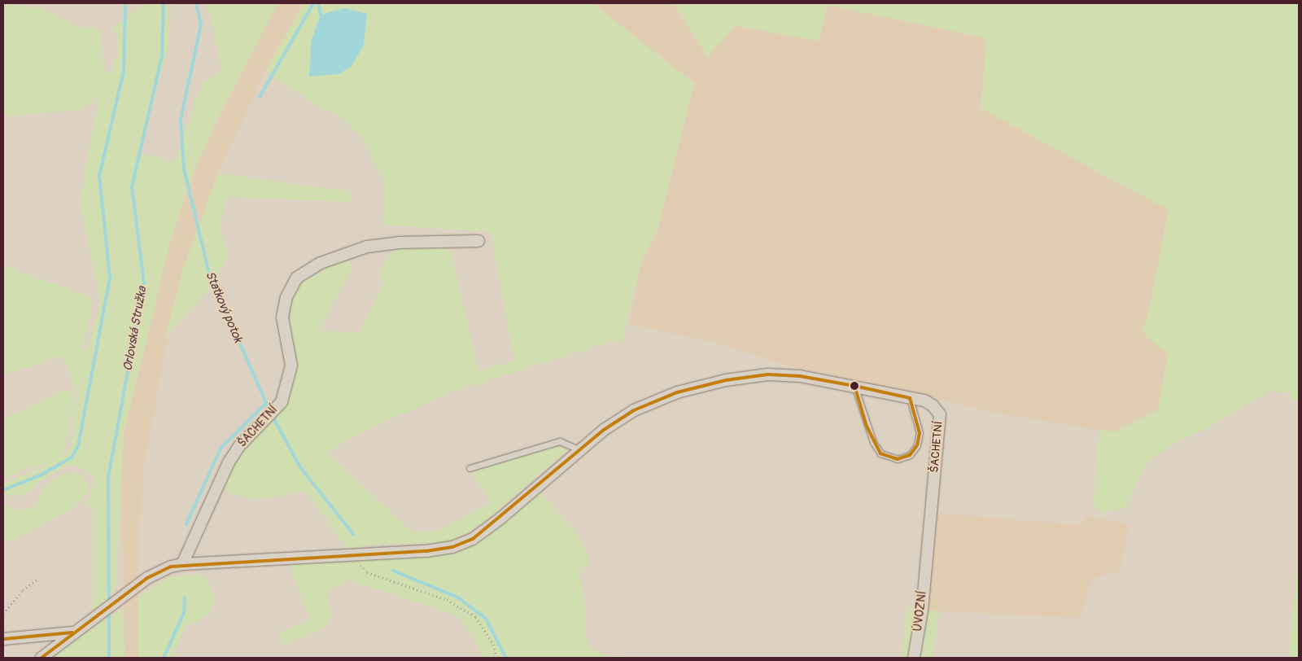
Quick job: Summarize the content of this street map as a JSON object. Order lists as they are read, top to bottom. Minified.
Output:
{"streets":{"street":["ŠACHETNÍ","ÚVOZNÍ"]},"crossings":[["ŠACHETNÍ","ÚVOZNÍ"]],"water":["Statkový potok","Orlovská Stružka"]}
